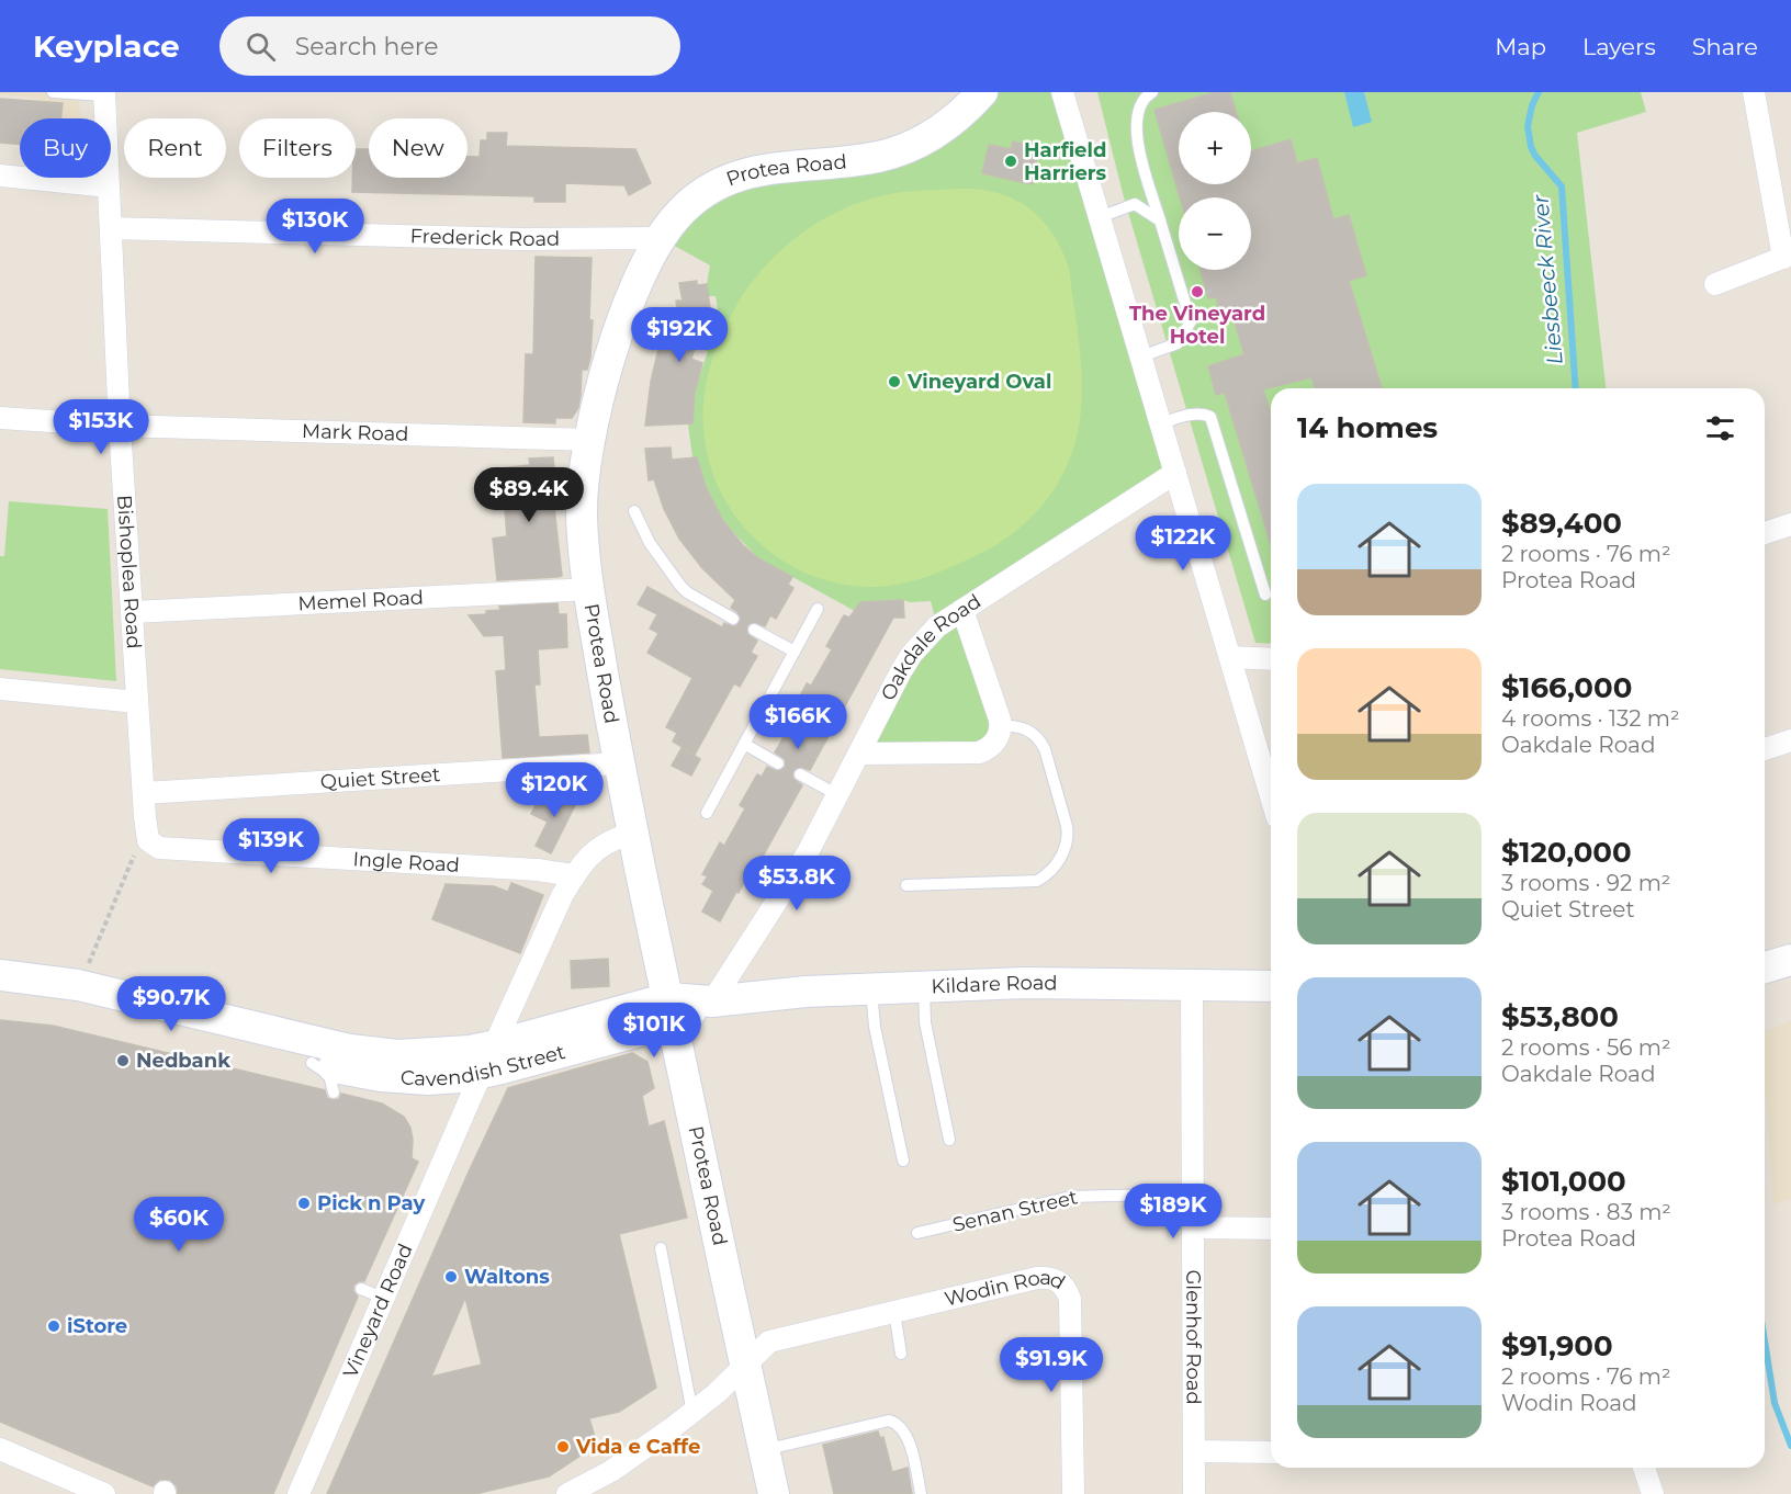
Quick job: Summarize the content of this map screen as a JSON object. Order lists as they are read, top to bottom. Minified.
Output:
{"streets":{"street":["Protea Road","Frederick Road","Mark Road","Bishoplea Road","Memel Road","Oakdale Road","Quiet Street","Ingle Road","Kildare Road","Cavendish Street","Wodin Road","Vineyard Road","Glenhof Road"],"lane":["Senan Street"]},"crossings":[["Protea Road","Frederick Road"],["Protea Road","Mark Road"],["Protea Road","Memel Road"],["Protea Road","Quiet Street"],["Protea Road","Cavendish Street"],["Protea Road","Wodin Road"],["Protea Road","Vineyard Road"],["Frederick Road","Bishoplea Road"],["Mark Road","Bishoplea Road"],["Bishoplea Road","Memel Road"],["Bishoplea Road","Quiet Street"],["Bishoplea Road","Ingle Road"],["Oakdale Road","Kildare Road"],["Oakdale Road","Cavendish Street"],["Ingle Road","Vineyard Road"],["Kildare Road","Cavendish Street"],["Kildare Road","Glenhof Road"],["Cavendish Street","Vineyard Road"],["Senan Street","Glenhof Road"]],"water":["Liesbeeck River"],"places":["Harfield Harriers","The Vineyard Hotel","Vineyard Oval","Nedbank","Pick n Pay","Waltons","iStore","Vida e Caffe"],"page":{"header":"Keyplace","search":"Search here","nav":["Map","Layers","Share"],"map_buttons":["+","−"],"chip":["Buy","Rent","Filters","New"],"price":["$130K","$192K","$153K","$89.4K","$122K","$166K","$120K","$139K","$53.8K","$90.7K","$101K","$189K","$60K","$91.9K"],"heading":"14 homes","list":[{"name":"$89,400","note":"2 rooms · 76 m² · Protea Road"},{"name":"$166,000","note":"4 rooms · 132 m² · Oakdale Road"},{"name":"$120,000","note":"3 rooms · 92 m² · Quiet Street"},{"name":"$53,800","note":"2 rooms · 56 m² · Oakdale Road"},{"name":"$101,000","note":"3 rooms · 83 m² · Protea Road"},{"name":"$91,900","note":"2 rooms · 76 m² · Wodin Road"}]}}
